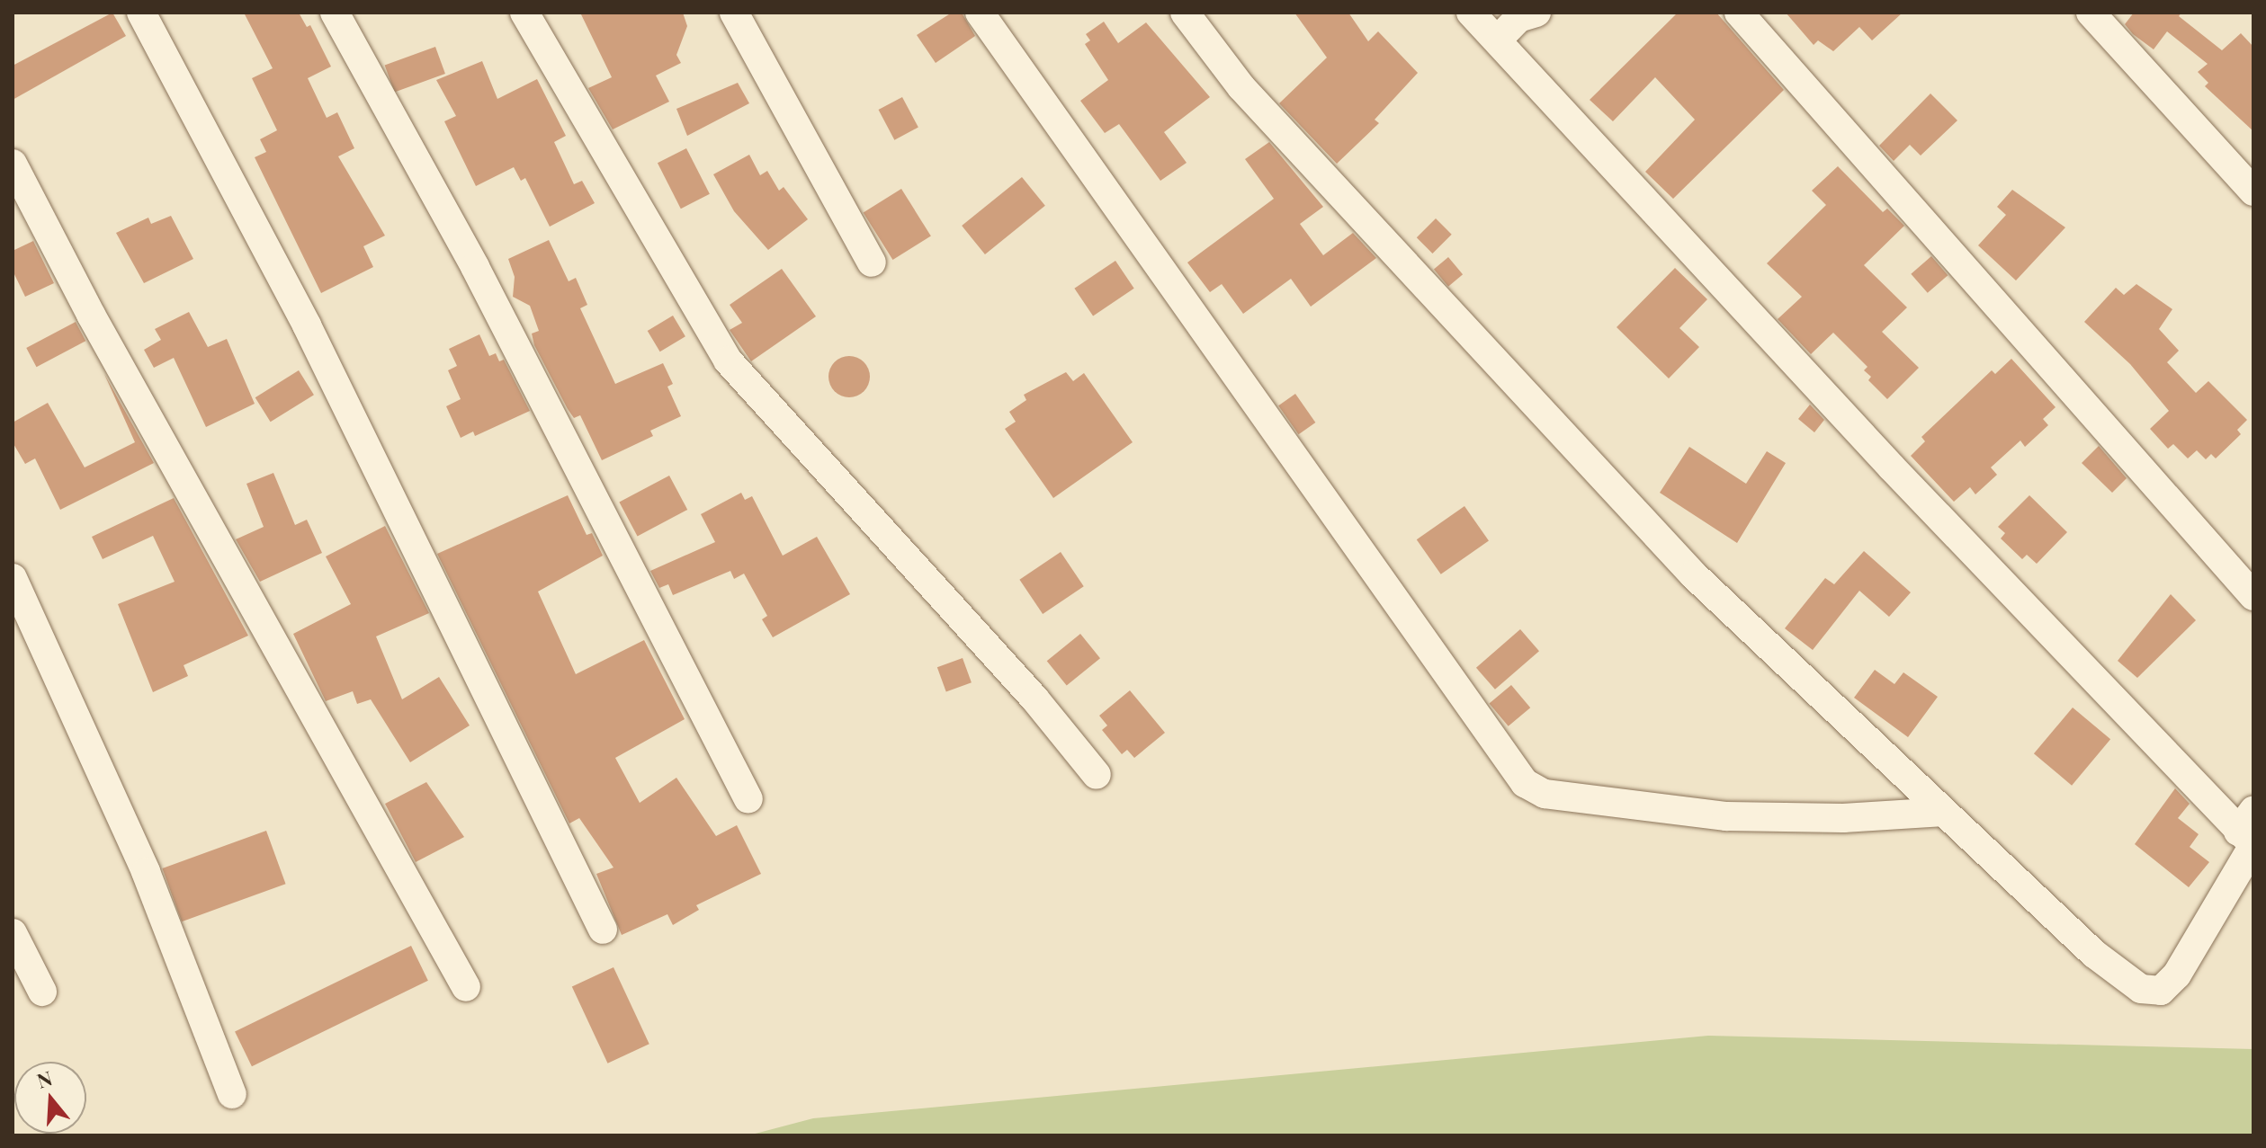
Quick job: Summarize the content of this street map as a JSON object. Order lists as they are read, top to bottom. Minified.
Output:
{"north":"top"}
